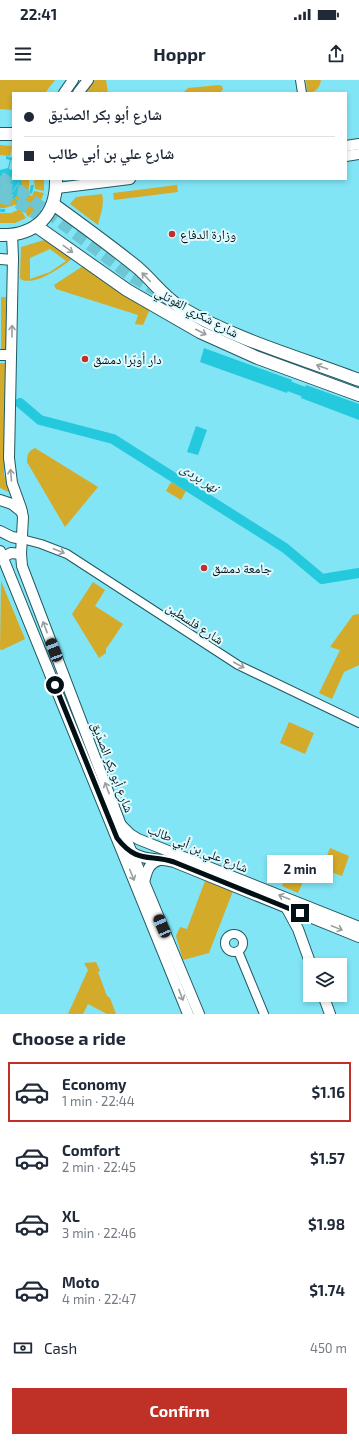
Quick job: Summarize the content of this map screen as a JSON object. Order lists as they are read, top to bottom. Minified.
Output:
{"streets":{"highway":["شارع شكري القوتلي"],"main road":["شارع أبو بكر الصدّيق","شارع علي بن أبي طالب"],"street":["شارع فلسطين"]},"crossings":[["شارع فلسطين","شارع أبو بكر الصدّيق"],["شارع أبو بكر الصدّيق","شارع علي بن أبي طالب"]],"one_way":["شارع فلسطين"],"water":["نهر بردى"],"places":["وزارة الدفاع","دار أوبّرا دمشق","جامعة دمشق"],"page":{"status":"22:41","header":"Hoppr","banner":["شارع أبو بكر الصدّيق","شارع علي بن أبي طالب"],"bubble":"2 min","heading":"Choose a ride","list":[{"name":"Economy","note":"1 min · 22:44","value":"$1.16"},{"name":"Comfort","note":"2 min · 22:45","value":"$1.57"},{"name":"XL","note":"3 min · 22:46","value":"$1.98"},{"name":"Moto","note":"4 min · 22:47","value":"$1.74"}],"pay":["Cash","450 m"],"buttons":"Confirm"}}
